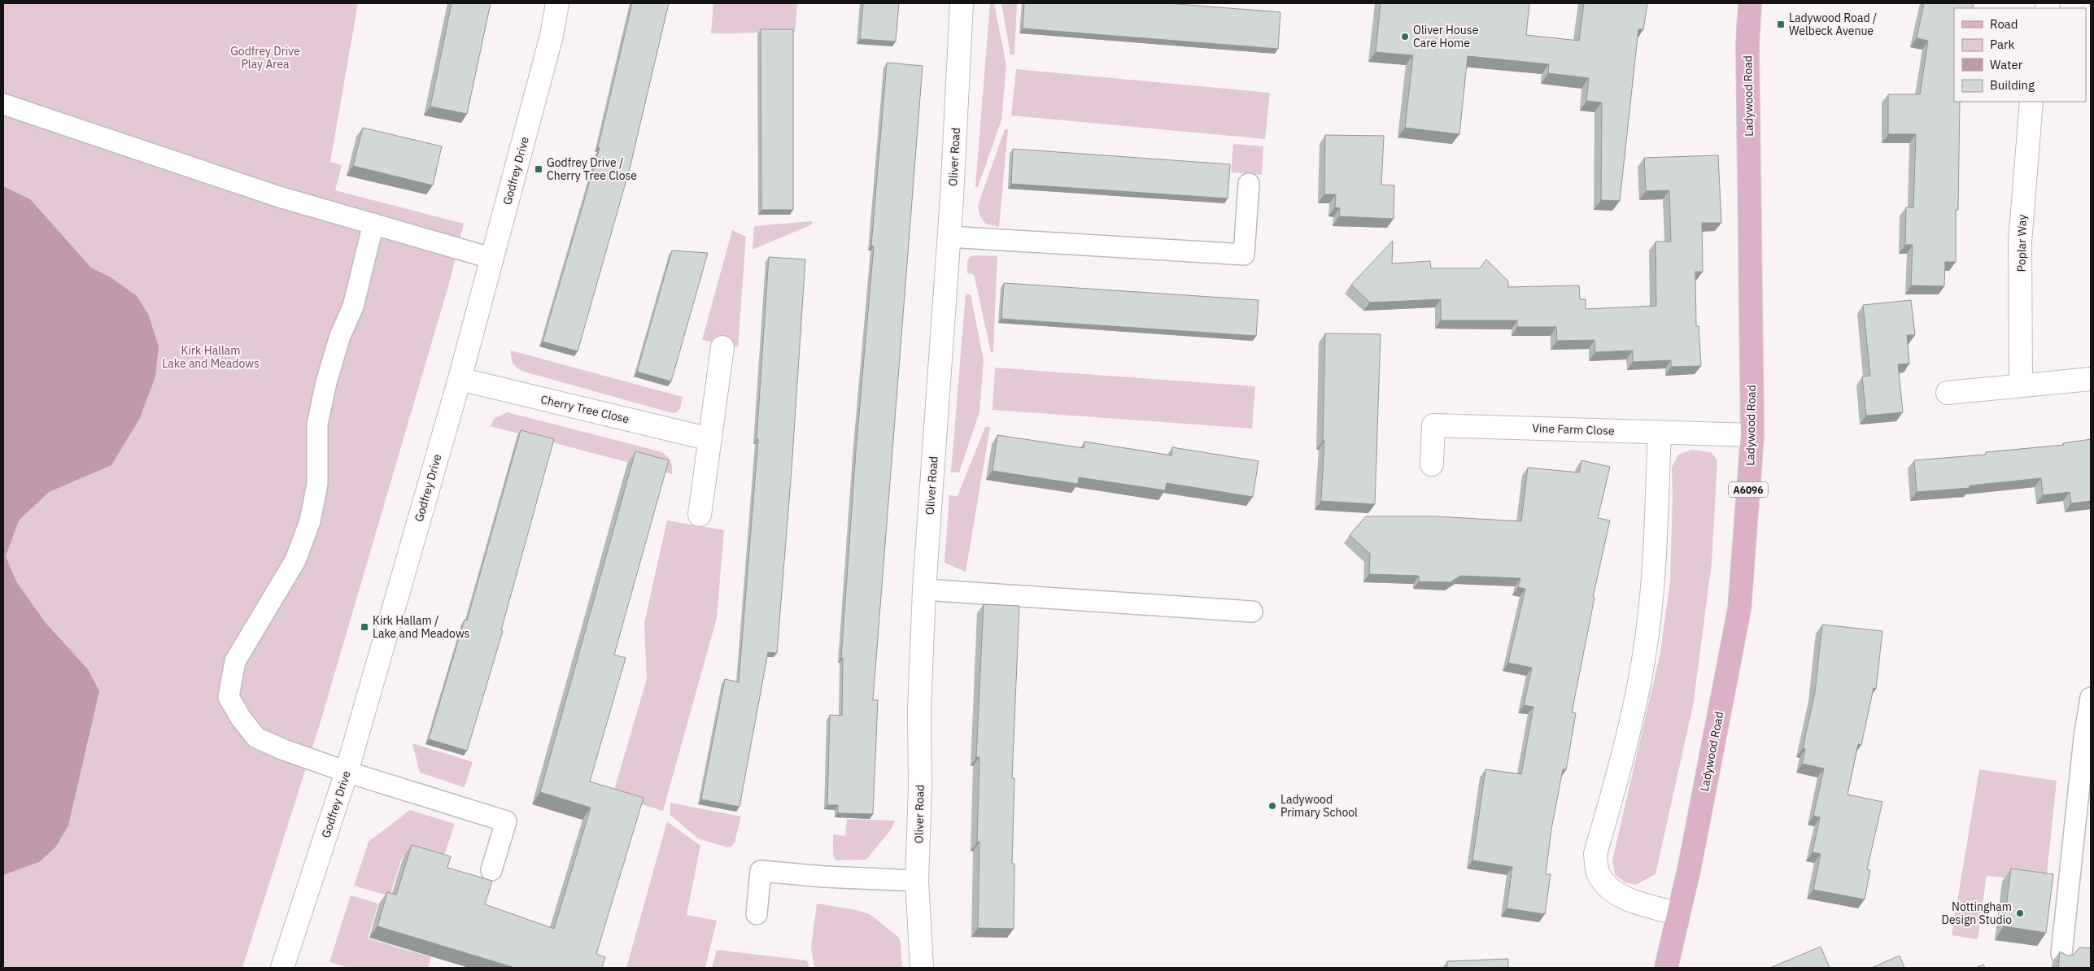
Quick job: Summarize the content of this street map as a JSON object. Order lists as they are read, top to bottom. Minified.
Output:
{"streets":{"main road":["Ladywood Road","A6096"],"street":["Oliver Road","Godfrey Drive","Poplar Way","Cherry Tree Close","Vine Farm Close"]},"crossings":[["Ladywood Road","Vine Farm Close"],["Godfrey Drive","Cherry Tree Close"]],"parks":["Godfrey Drive Play Area","Kirk Hallam Lake and Meadows"],"places":{"transit":["Ladywood Road / Welbeck Avenue","Godfrey Drive / Cherry Tree Close","Kirk Hallam / Lake and Meadows"],"other":["Oliver House Care Home","Ladywood Primary School","Nottingham Design Studio"]},"legend":["Road","Park","Water","Building"]}
